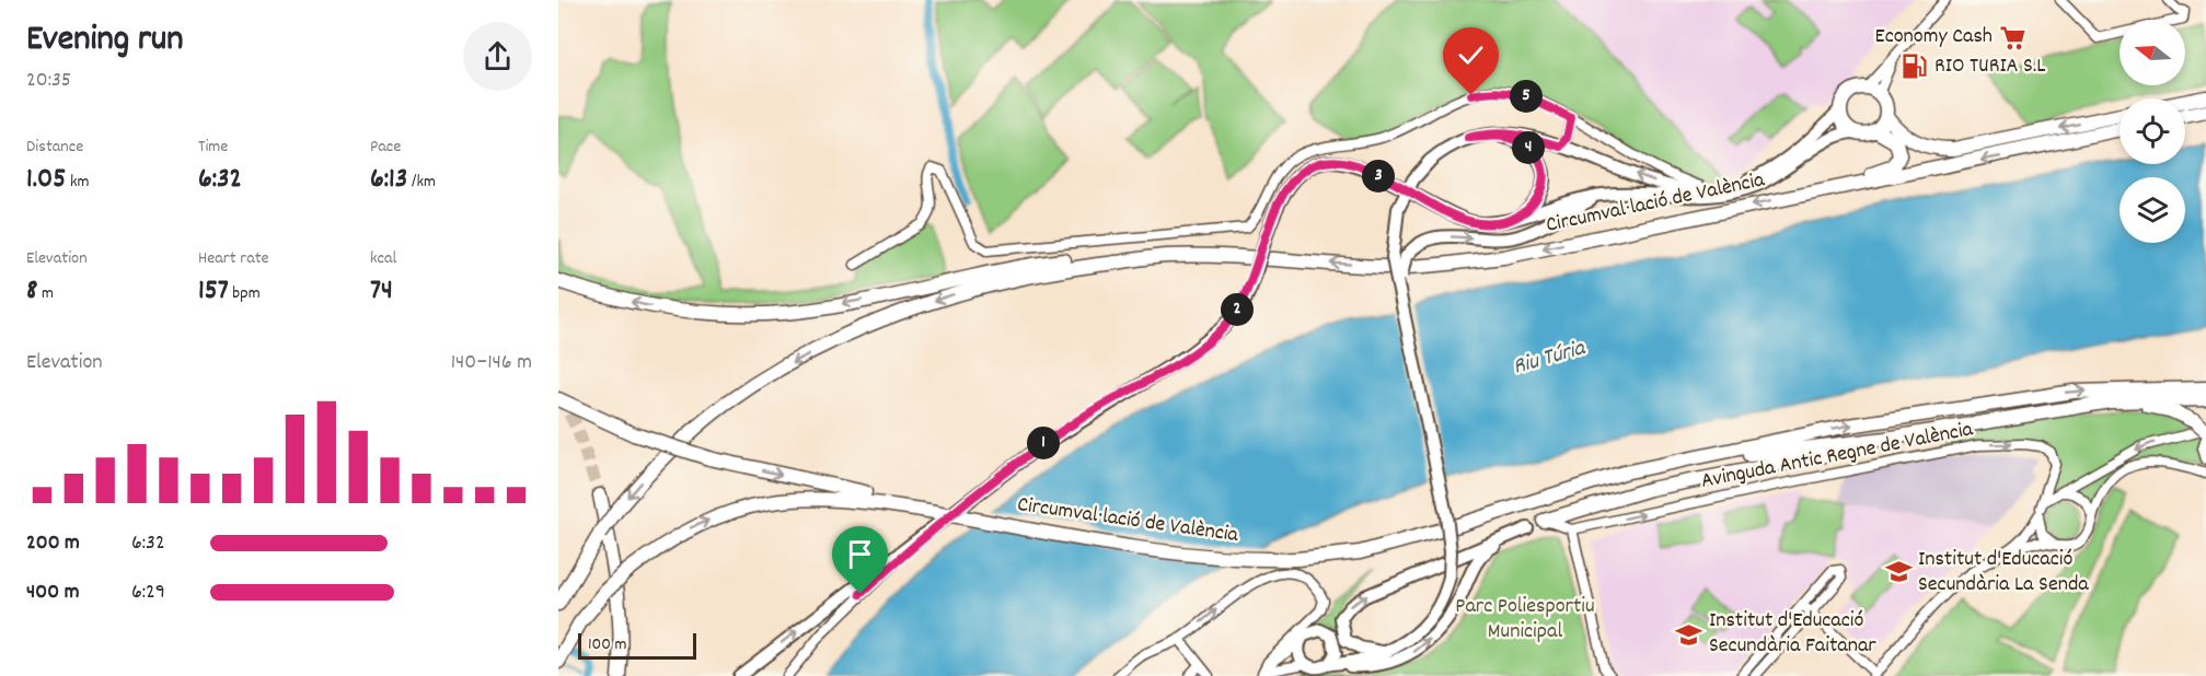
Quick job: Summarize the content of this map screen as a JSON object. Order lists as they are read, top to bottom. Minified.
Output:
{"streets":{"highway":["Circumval·lació de València"],"street":["Avinguda Antic Regne de València"]},"one_way":["Avinguda Antic Regne de València"],"water":["Riu Túria"],"parks":["Parc Poliesportiu Municipal"],"places":{"supermarket":["Economy Cash"],"fuel station":["RIO TURIA S.L"],"school or university":["Institut d'Educació Secundària La Senda","Institut d'Educació Secundària Faitanar"]},"scale_bar":"100 m","north":"left","page":{"heading":["Evening run","20:35"],"pins":["5","4","3","2","1"],"stats":[["Distance","1.05 km"],["Time","6:32"],["Pace","6:13 /km"],["Elevation","8 m"],["Heart rate","157 bpm"],["kcal","74"]],"chart":["Elevation","140–146 m"],"list":[{"name":"200 m","note":"6:32"},{"name":"400 m","note":"6:29"}],"scale":"100 m"}}
